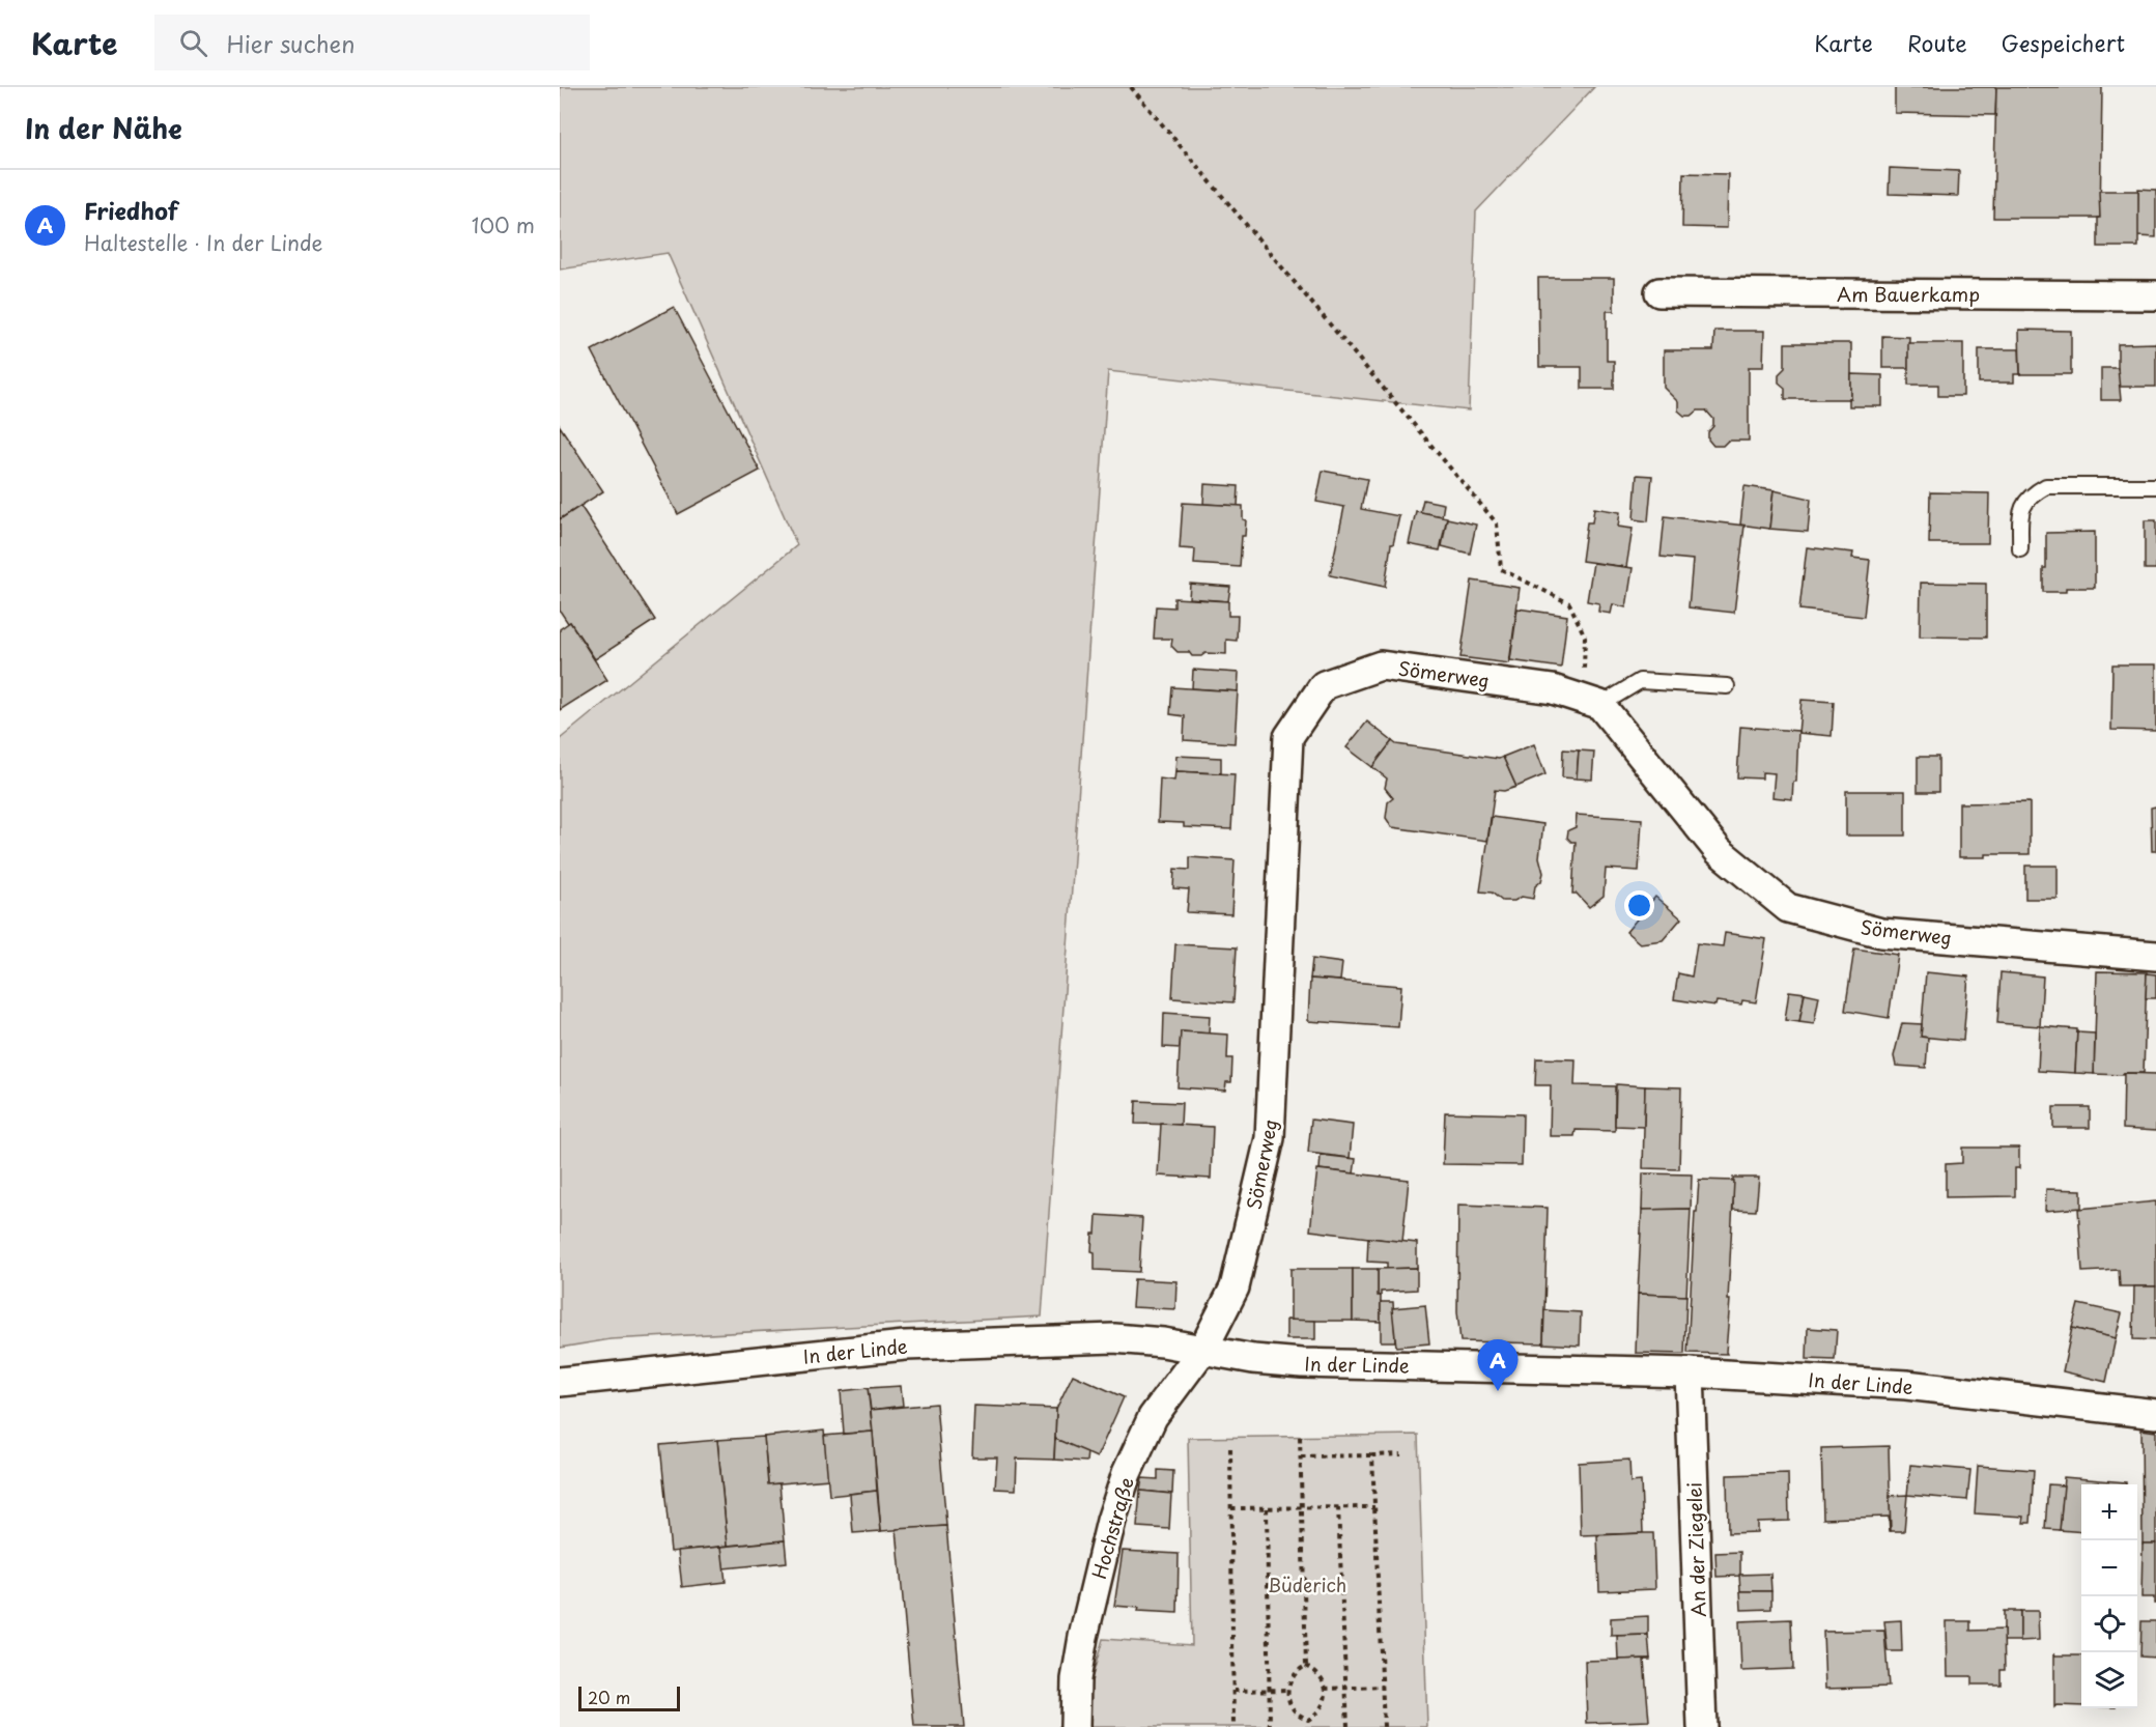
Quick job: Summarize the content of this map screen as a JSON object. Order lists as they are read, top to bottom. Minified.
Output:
{"streets":{"street":["Am Bauerkamp","Sömerweg","In der Linde","Hochstraße","An der Ziegelei"]},"crossings":[["Sömerweg","In der Linde"],["Sömerweg","Hochstraße"],["In der Linde","Hochstraße"],["In der Linde","An der Ziegelei"]],"parks":["Büderich"],"scale_bar":"20 m","page":{"header":"Karte","search":"Hier suchen","nav":["Karte","Route","Gespeichert"],"heading":"In der Nähe","list":[{"mark":"A","name":"Friedhof","note":"Haltestelle · In der Linde","value":"100 m"}],"pins":"A","map_buttons":["+","−"],"scale":"20 m"}}
